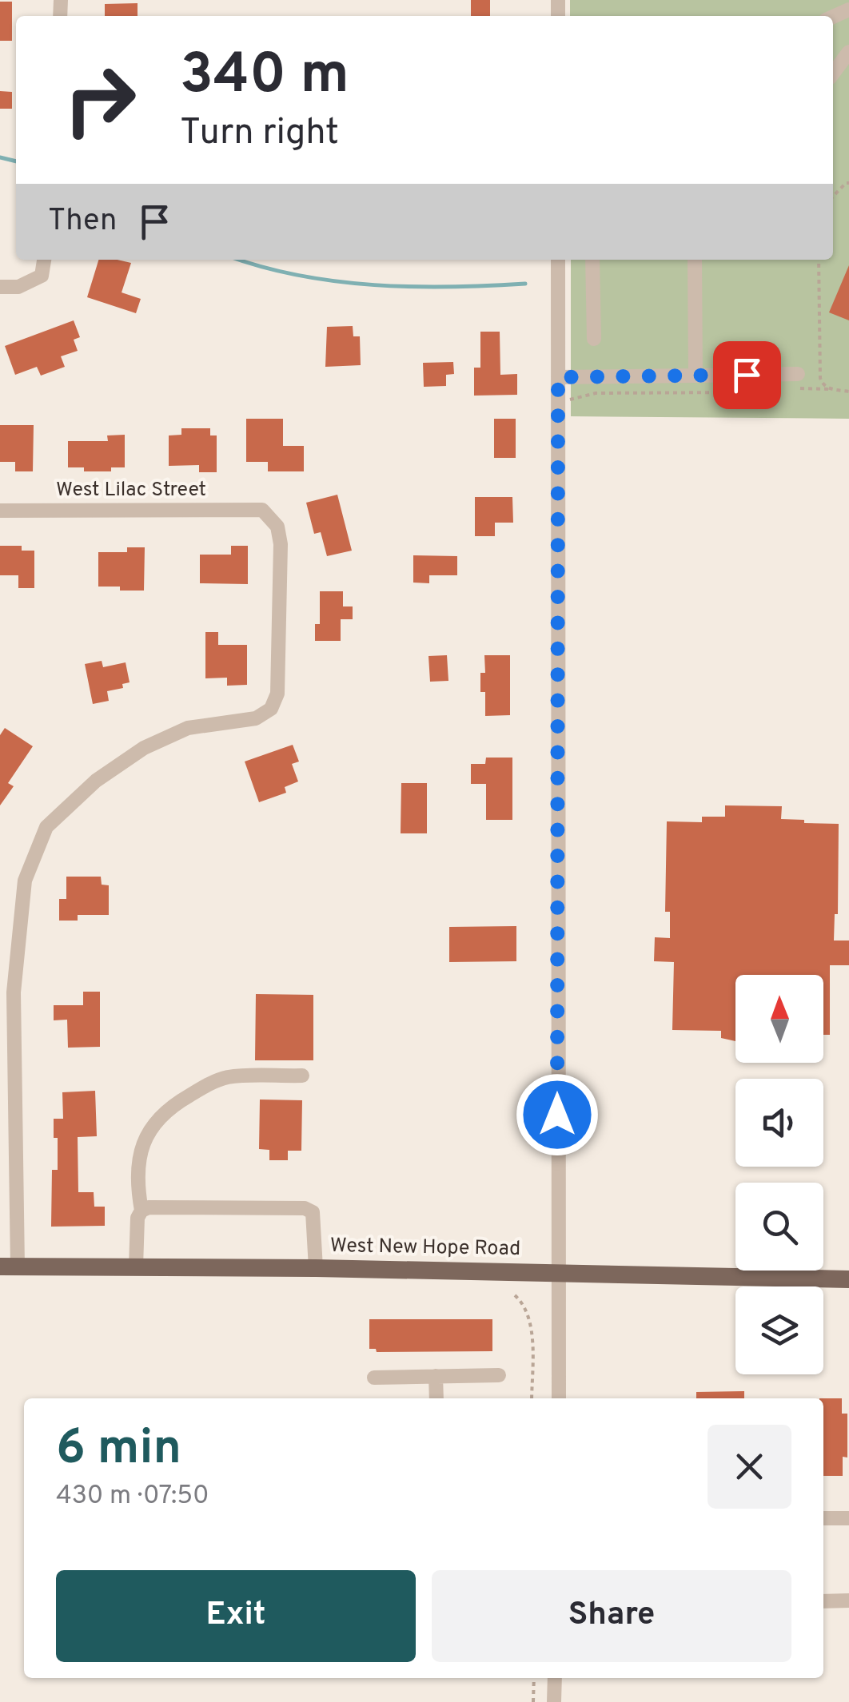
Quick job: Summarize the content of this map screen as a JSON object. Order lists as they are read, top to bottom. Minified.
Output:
{"streets":{"main road":["West New Hope Road"],"street":["West Lilac Street"]},"north":"top","page":{"turn":["340 m","Turn right"],"then":"Then","heading":["6 min","430 m · 07:50"],"buttons":["Exit","Share"]}}
